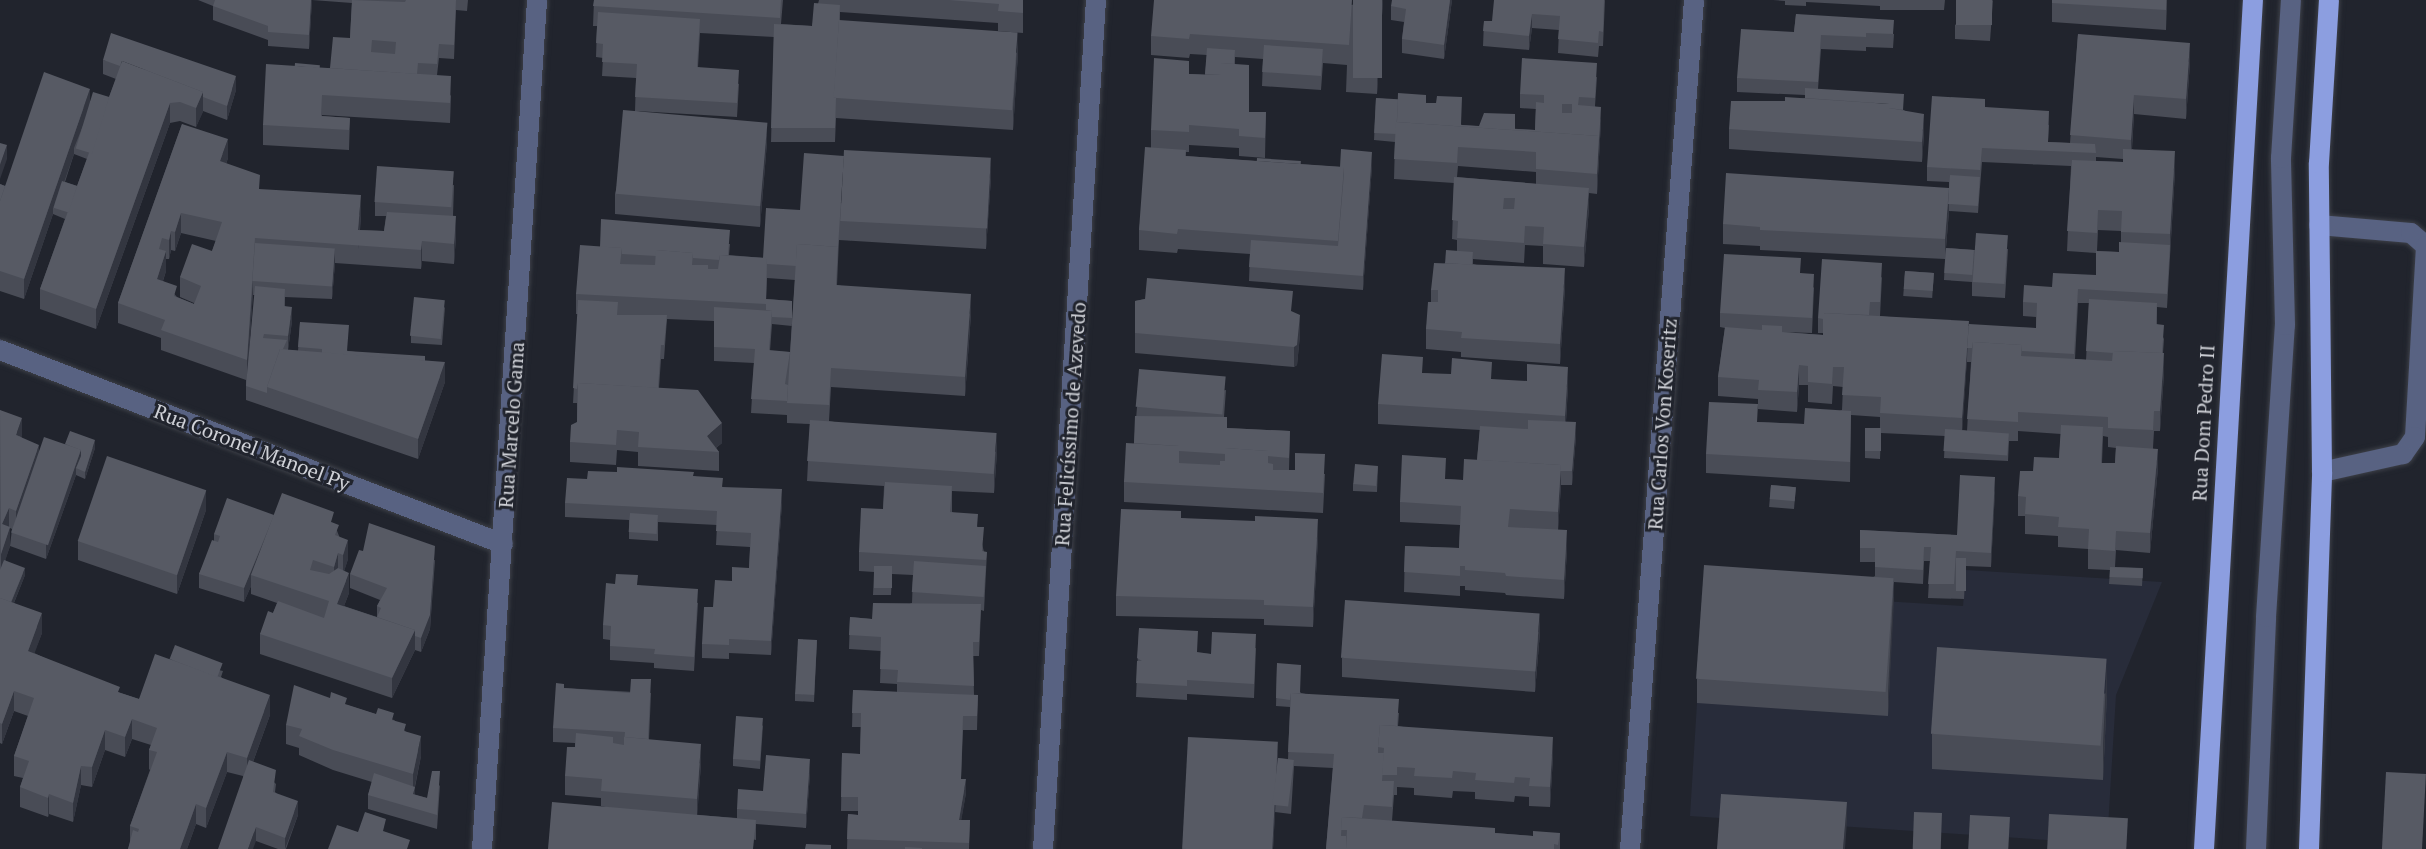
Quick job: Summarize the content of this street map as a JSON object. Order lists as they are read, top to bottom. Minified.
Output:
{"streets":{"main road":["Rua Dom Pedro II"],"street":["Rua Felicíssimo de Azevedo","Rua Carlos Von Koseritz","Rua Marcelo Gama","Rua Coronel Manoel Py"]},"crossings":[["Rua Marcelo Gama","Rua Coronel Manoel Py"]]}
